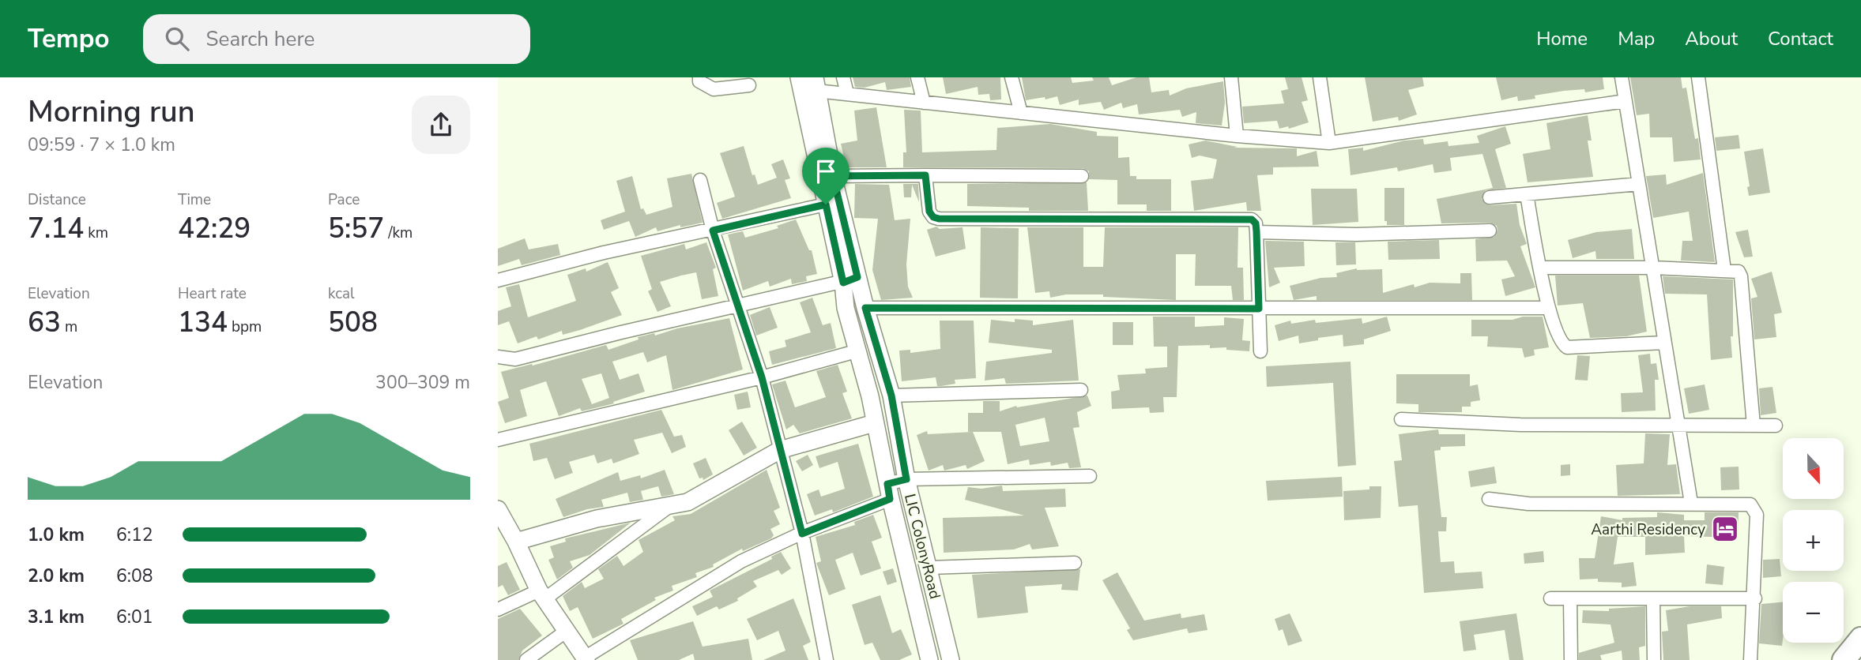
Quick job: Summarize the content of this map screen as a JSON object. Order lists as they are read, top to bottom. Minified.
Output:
{"streets":{"main road":["LIC ColonyRoad"]},"places":{"hotel":["Aarthi Residency"]},"north":"bottom","page":{"header":"Tempo","search":"Search here","nav":["Home","Map","About","Contact"],"heading":["Morning run","09:59 · 7 × 1.0 km"],"stats":[["Distance","7.14 km"],["Time","42:29"],["Pace","5:57 /km"],["Elevation","63 m"],["Heart rate","134 bpm"],["kcal","508"]],"chart":["Elevation","300–309 m"],"map_buttons":["+","−"],"list":[{"name":"1.0 km","note":"6:12"},{"name":"2.0 km","note":"6:08"},{"name":"3.1 km","note":"6:01"}]}}
